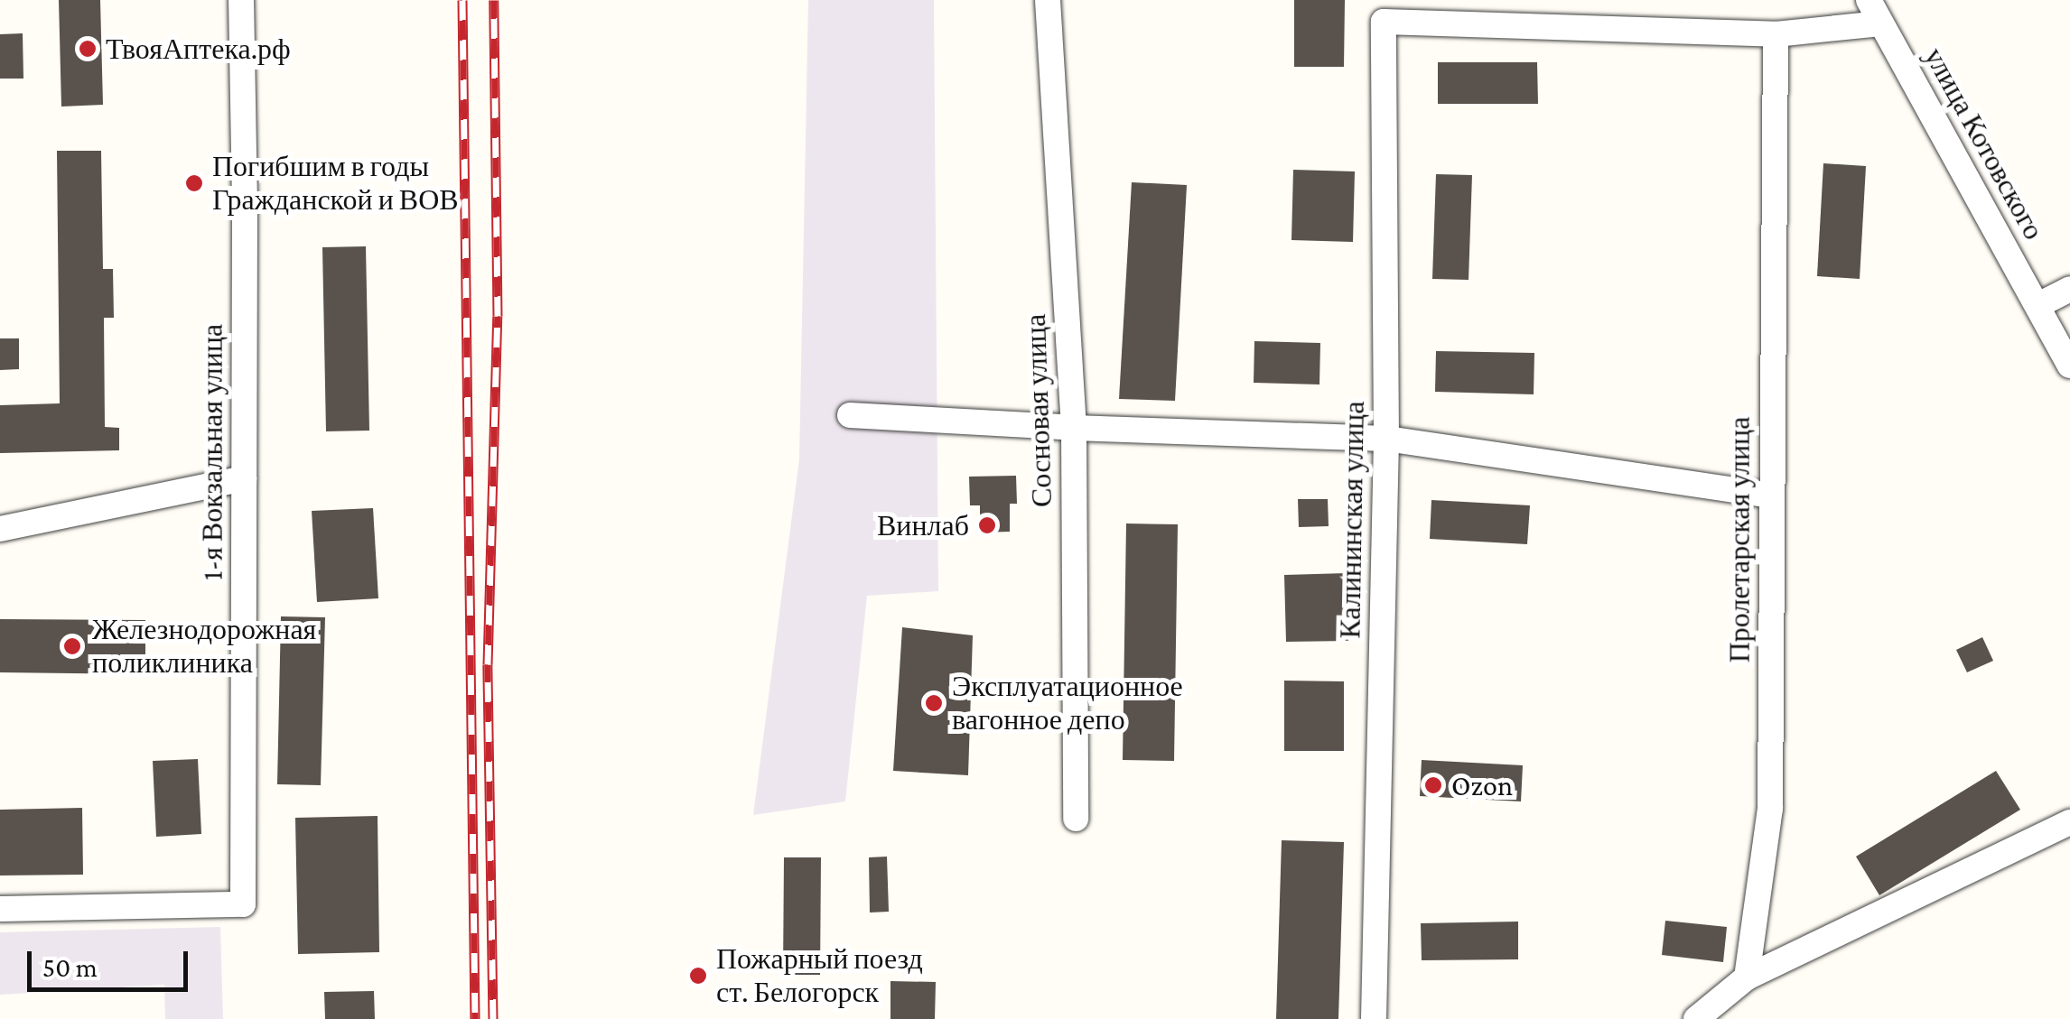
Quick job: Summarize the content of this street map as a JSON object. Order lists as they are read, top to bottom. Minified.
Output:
{"streets":{"street":["улица Котовского","Сосновая улица","1-я Вокзальная улица","Калининская улица","Пролетарская улица"]},"crossings":[["Калининская улица","Пролетарская улица"]],"places":["ТвояАптека.рф","Погибшим в годы Гражданской и ВОВ","Винлаб","Железнодорожная поликлиника","Эксплуатационное вагонное депо","Ozon","Пожарный поезд ст. Белогорск"],"scale_bar":"50 m"}
